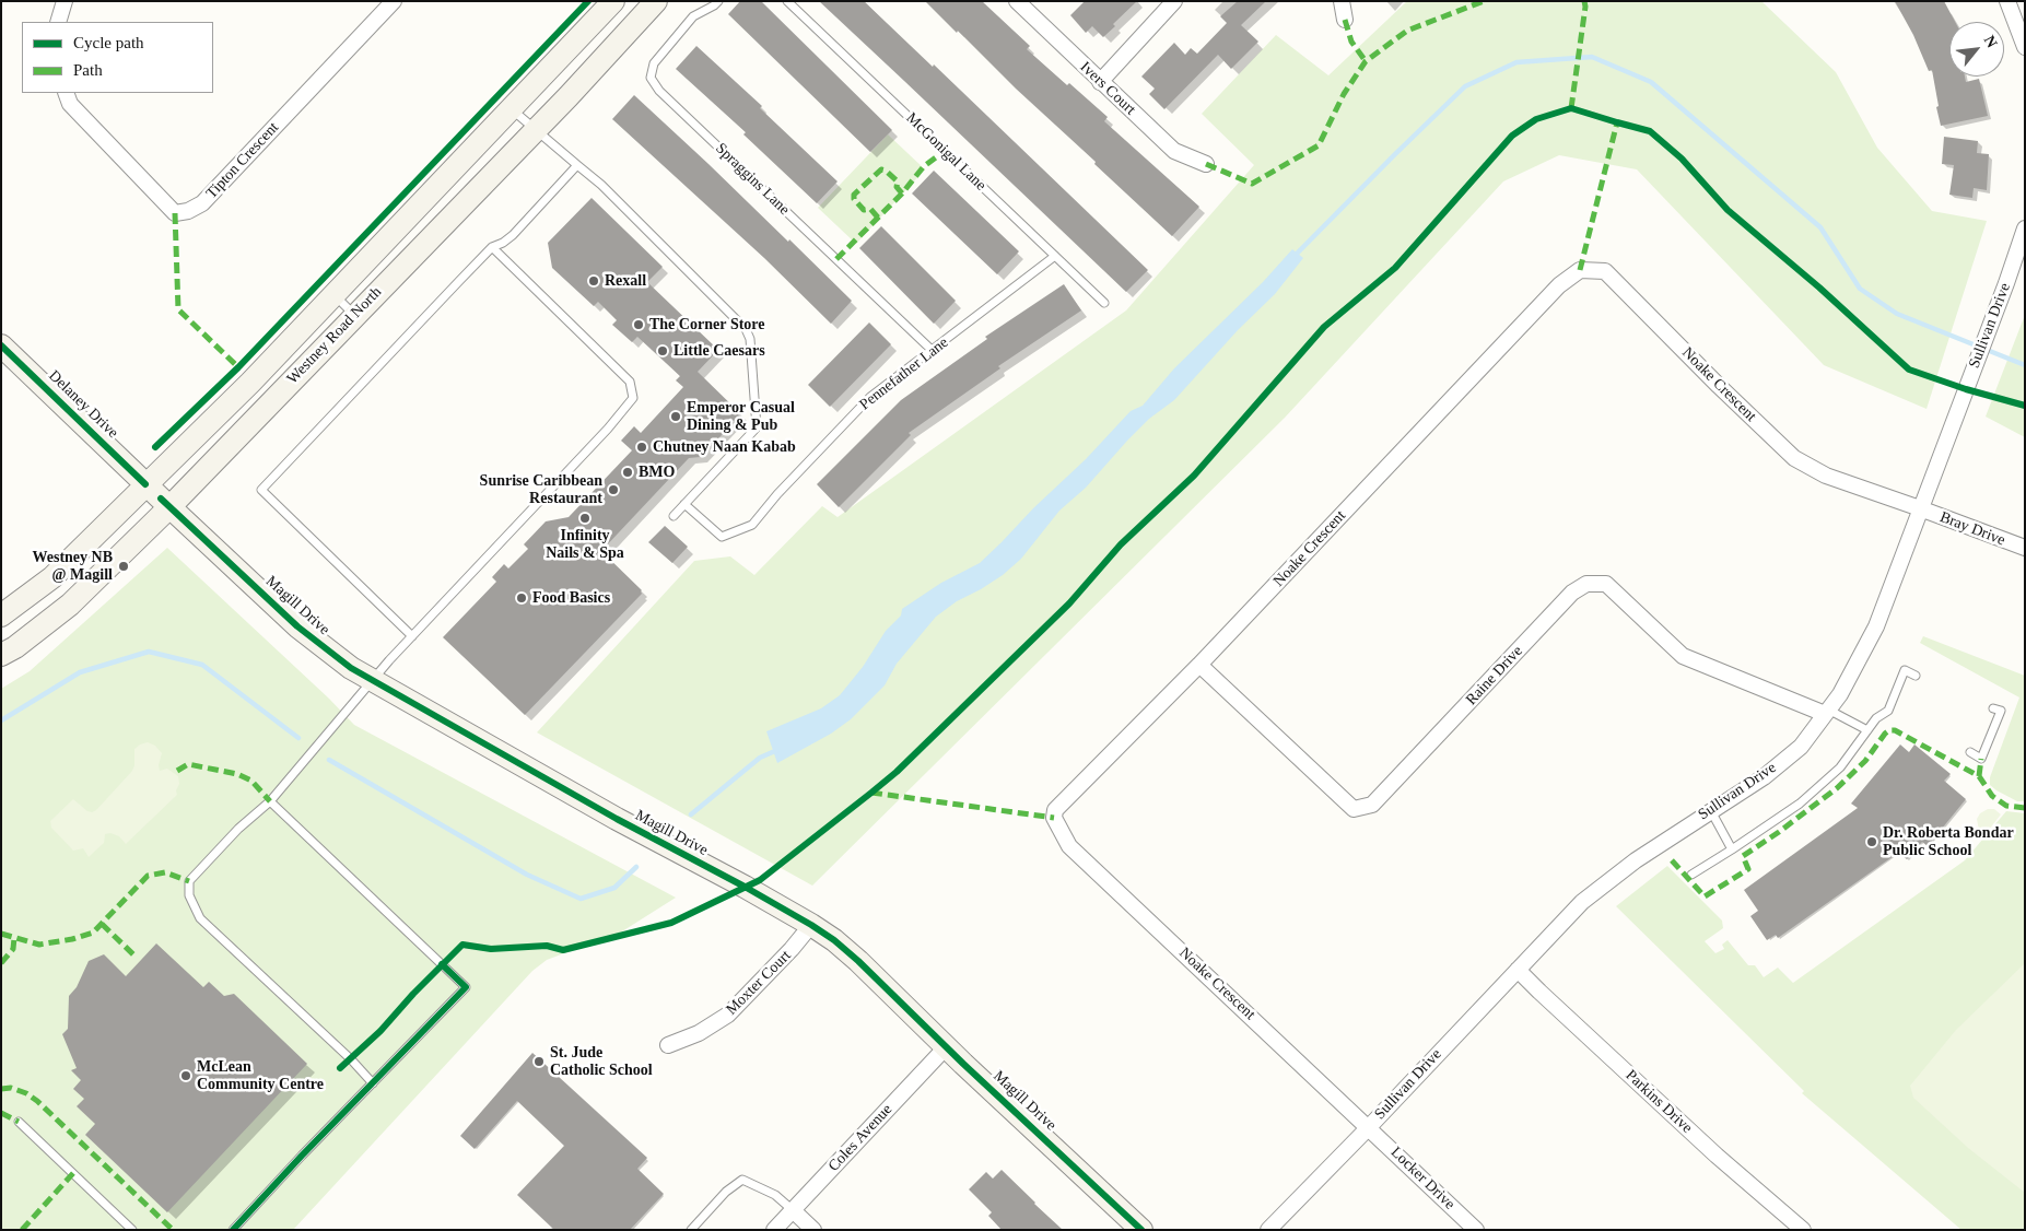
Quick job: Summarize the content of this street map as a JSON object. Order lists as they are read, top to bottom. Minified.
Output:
{"streets":{"main road":["Westney Road North","Delaney Drive","Magill Drive"],"street":["Ivers Court","Tipton Crescent","Sullivan Drive","Noake Crescent","Bray Drive","Raine Drive","Moxter Court","Parkins Drive","Coles Avenue","Locker Drive"],"lane":["McGonigal Lane","Spraggins Lane","Pennefather Lane"]},"crossings":[["McGonigal Lane","Pennefather Lane"],["Spraggins Lane","Pennefather Lane"],["Sullivan Drive","Noake Crescent"],["Sullivan Drive","Bray Drive"],["Sullivan Drive","Raine Drive"],["Sullivan Drive","Parkins Drive"],["Sullivan Drive","Locker Drive"],["Westney Road North","Delaney Drive"],["Westney Road North","Magill Drive"],["Noake Crescent","Bray Drive"],["Noake Crescent","Raine Drive"],["Noake Crescent","Locker Drive"],["Delaney Drive","Magill Drive"],["Magill Drive","Moxter Court"],["Magill Drive","Coles Avenue"]],"places":["Rexall","The Corner Store","Little Caesars","Emperor Casual Dining & Pub","Chutney Naan Kabab","BMO","Sunrise Caribbean Restaurant","Infinity Nails & Spa","Westney NB @ Magill","Food Basics","Dr. Roberta Bondar Public School","St. Jude Catholic School","McLean Community Centre"],"legend":["Cycle path","Path"],"north":"top right"}
